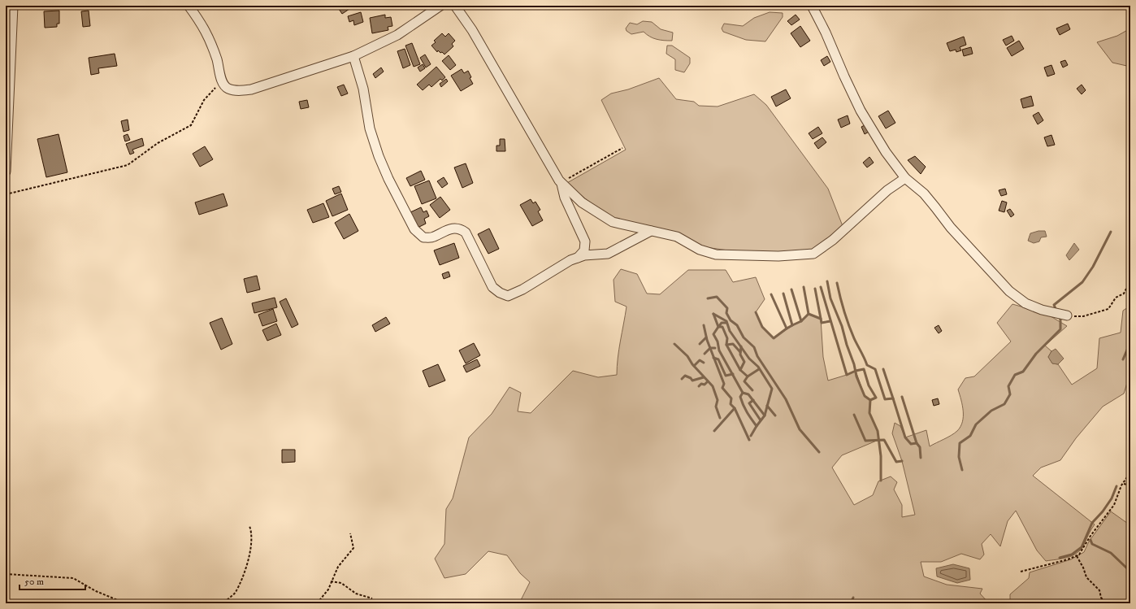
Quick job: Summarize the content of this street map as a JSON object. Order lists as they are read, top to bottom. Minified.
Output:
{"scale_bar":"50 m"}
